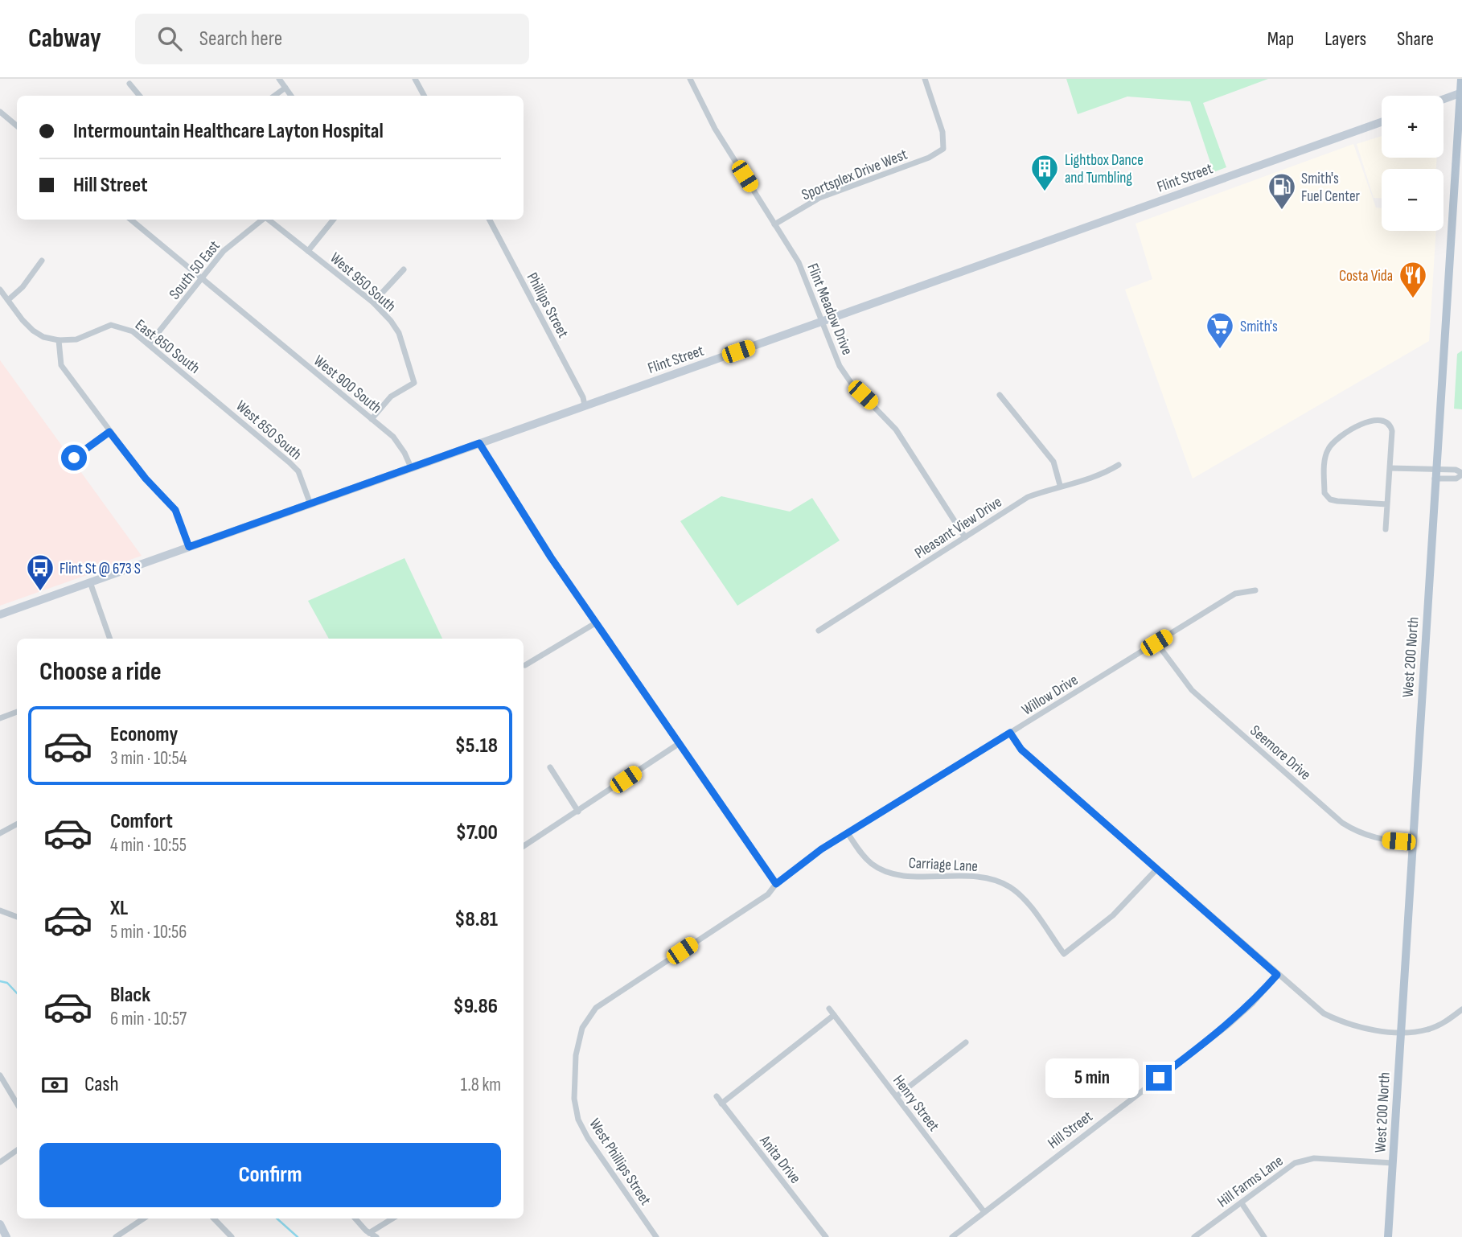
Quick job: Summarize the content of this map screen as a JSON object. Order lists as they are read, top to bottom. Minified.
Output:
{"streets":{"main road":["West 200 North"],"street":["Sportsplex Drive West","Flint Street","South 50 East","West 950 South","Phillips Street","Flint Meadow Drive","East 850 South","West 900 South","West 850 South","Pleasant View Drive","Willow Drive","Seemore Drive","Carriage Lane","Henry Street","Hill Street","Anita Drive","West Phillips Street","Hill Farms Lane"]},"crossings":[["Sportsplex Drive West","Flint Meadow Drive"],["Flint Street","Phillips Street"],["Flint Street","Flint Meadow Drive"],["Flint Street","West 900 South"],["Flint Street","West 850 South"],["South 50 East","West 950 South"],["South 50 East","East 850 South"],["South 50 East","West 900 South"],["West 950 South","West 900 South"],["Flint Meadow Drive","Pleasant View Drive"],["East 850 South","West 850 South"],["West 200 North","Seemore Drive"],["West 200 North","Hill Farms Lane"],["Willow Drive","Seemore Drive"],["Willow Drive","Carriage Lane"],["Willow Drive","West Phillips Street"],["Henry Street","Hill Street"]],"places":{"building":["Lightbox Dance and Tumbling"],"fuel station":["Smith's Fuel Center"],"restaurant":["Costa Vida"],"supermarket":["Smith's"],"bus stop":["Flint St @ 673 S"]},"page":{"header":"Cabway","search":"Search here","nav":["Map","Layers","Share"],"map_buttons":["+","−"],"banner":["Intermountain Healthcare Layton Hospital","Hill Street"],"heading":"Choose a ride","list":[{"name":"Economy","note":"3 min · 10:54","value":"$5.18"},{"name":"Comfort","note":"4 min · 10:55","value":"$7.00"},{"name":"XL","note":"5 min · 10:56","value":"$8.81"},{"name":"Black","note":"6 min · 10:57","value":"$9.86"}],"pay":["Cash","1.8 km"],"bubble":"5 min","buttons":"Confirm"}}
